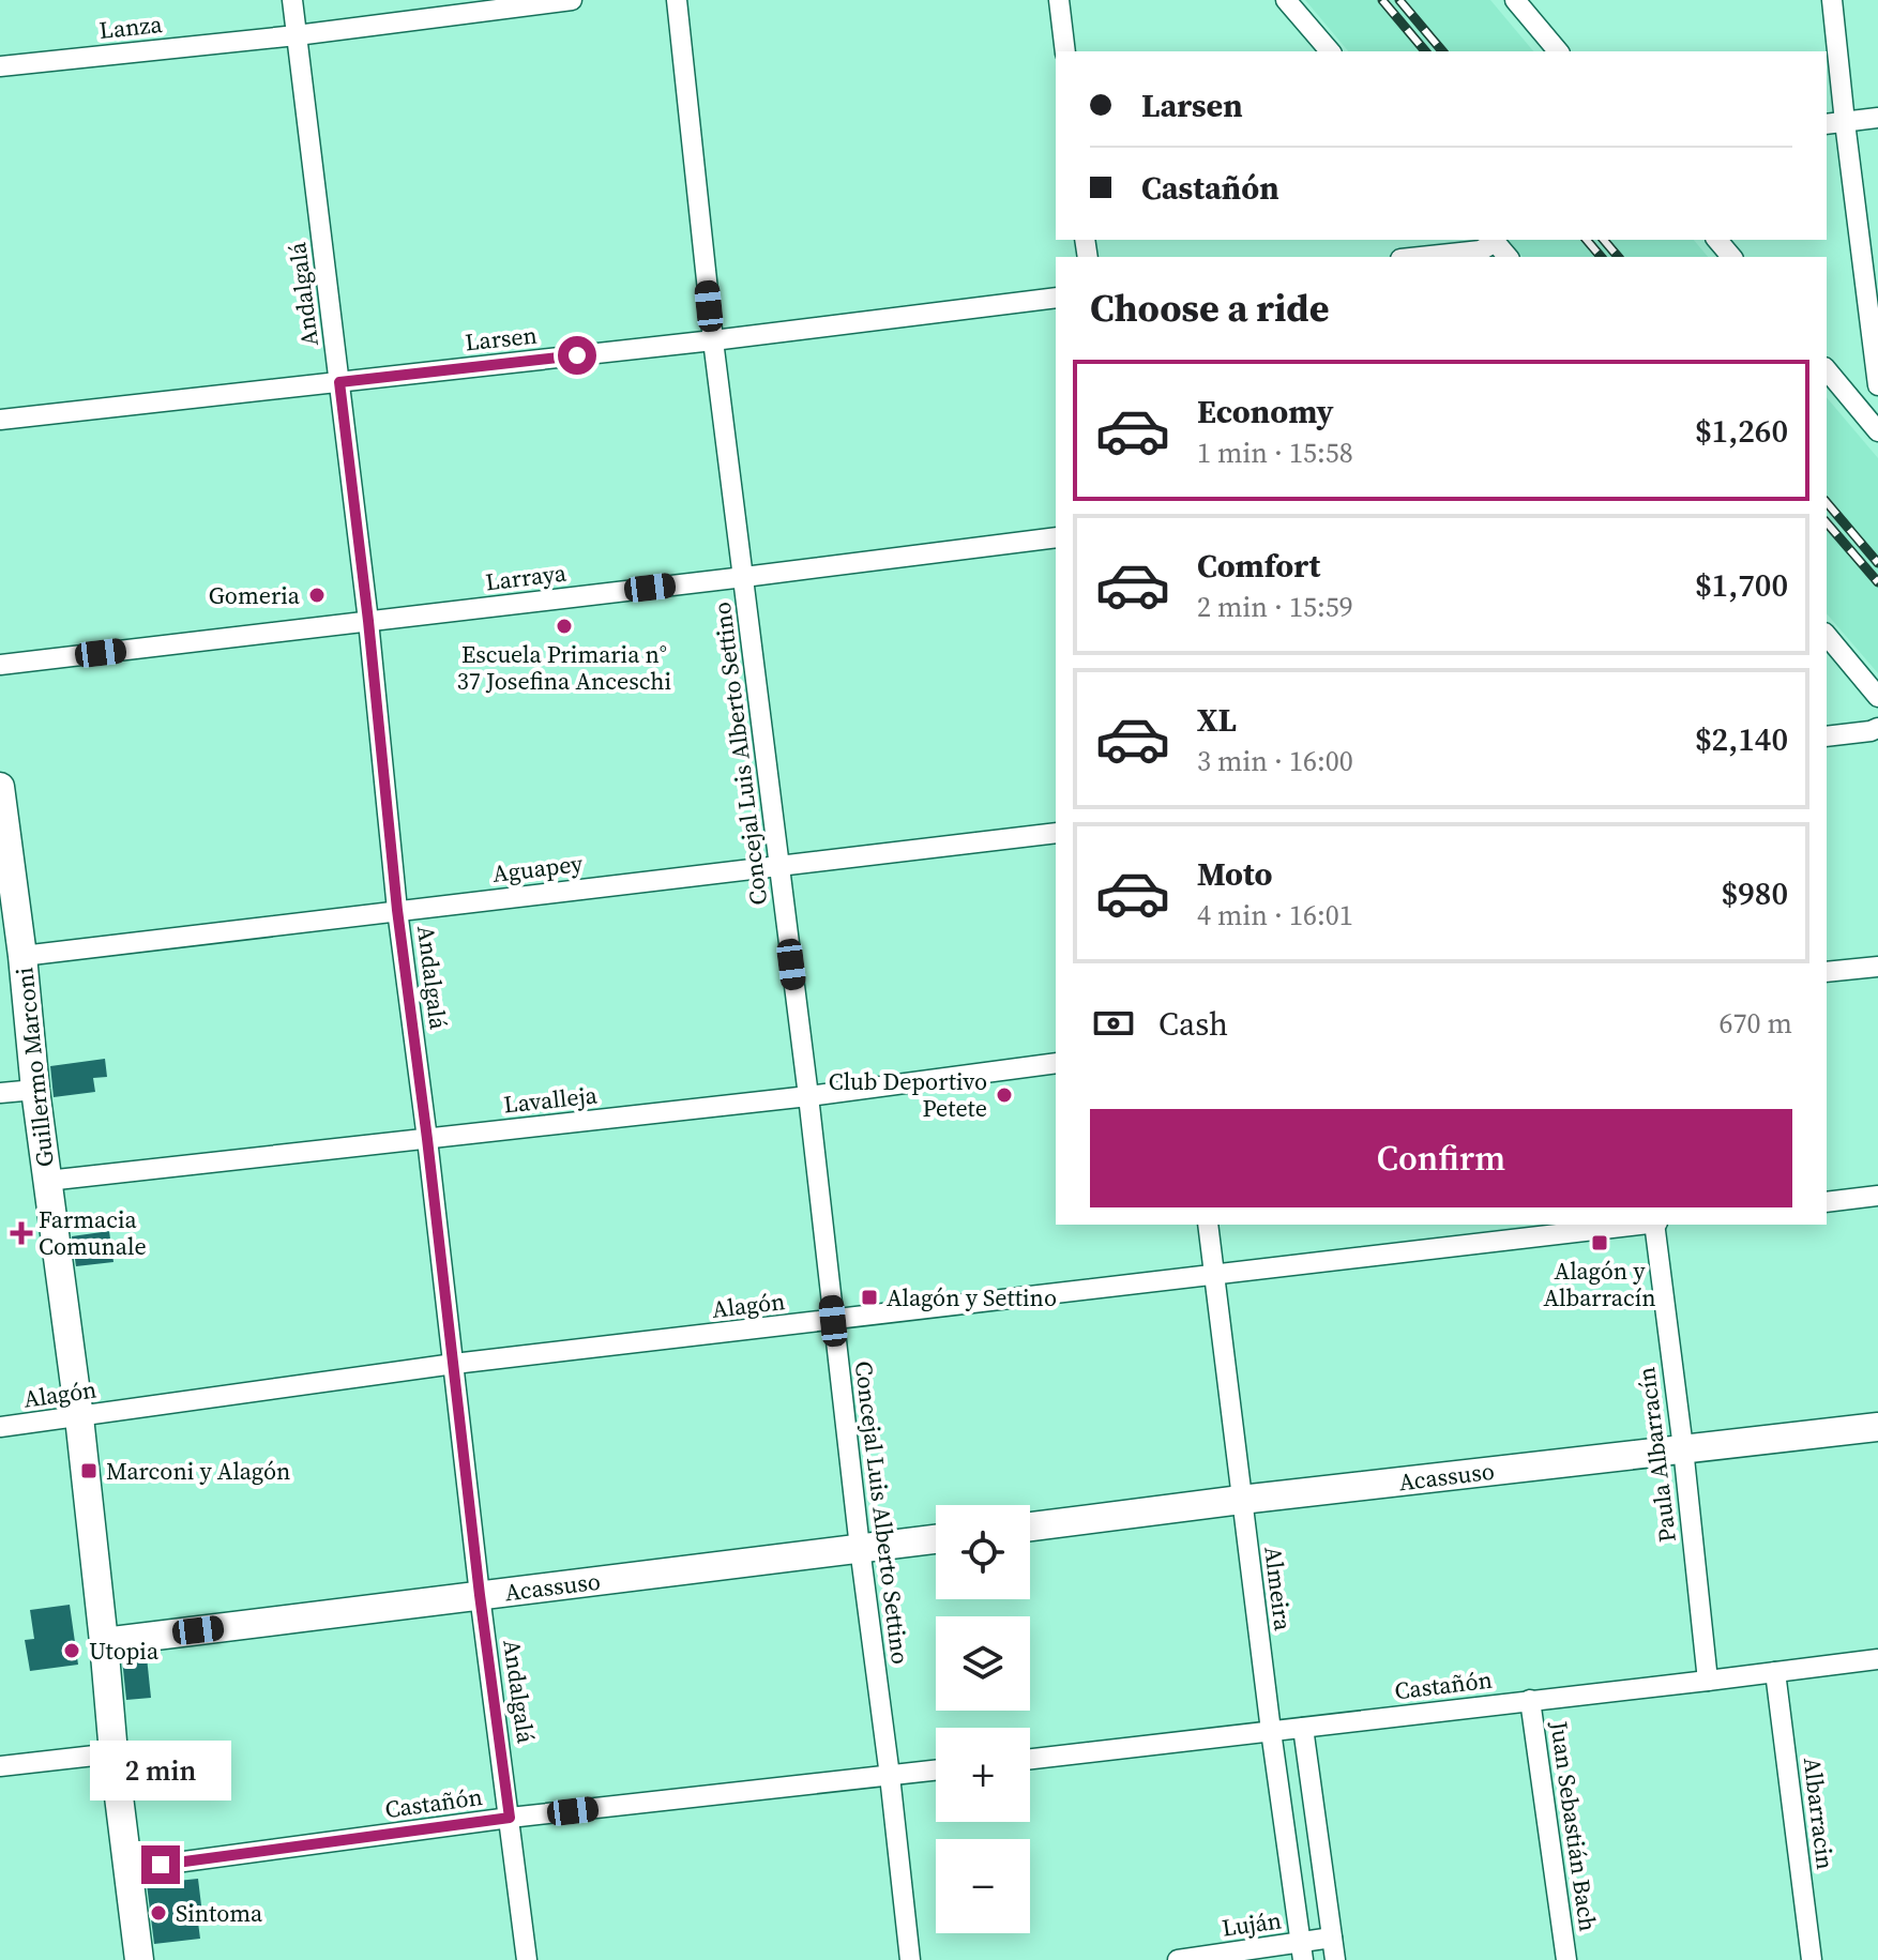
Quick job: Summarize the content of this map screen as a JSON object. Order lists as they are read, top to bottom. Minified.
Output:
{"streets":{"street":["Lanza","Andalgalá","Larsen","Larraya","Concejal Luis Alberto Settino","Aguapey","Guillermo Marconi","Lavalleja","Alagón","Paula Albarracín","Acassuso","Almeira","Castañón","Albarracin","Juan Sebastián Bach","Luján"]},"crossings":[["Lanza","Andalgalá"],["Andalgalá","Larsen"],["Andalgalá","Larraya"],["Andalgalá","Aguapey"],["Andalgalá","Lavalleja"],["Andalgalá","Alagón"],["Andalgalá","Acassuso"],["Andalgalá","Castañón"],["Larsen","Concejal Luis Alberto Settino"],["Larraya","Concejal Luis Alberto Settino"],["Concejal Luis Alberto Settino","Aguapey"],["Concejal Luis Alberto Settino","Lavalleja"],["Concejal Luis Alberto Settino","Alagón"],["Concejal Luis Alberto Settino","Acassuso"],["Concejal Luis Alberto Settino","Castañón"],["Aguapey","Guillermo Marconi"],["Guillermo Marconi","Lavalleja"],["Guillermo Marconi","Alagón"],["Guillermo Marconi","Acassuso"],["Guillermo Marconi","Castañón"],["Alagón","Almeira"],["Paula Albarracín","Acassuso"],["Paula Albarracín","Castañón"],["Acassuso","Almeira"],["Almeira","Castañón"],["Almeira","Luján"],["Castañón","Albarracin"],["Castañón","Juan Sebastián Bach"]],"places":{"other":["Gomeria","Escuela Primaria n° 37 Josefina Anceschi","Club Deportivo Petete","Utopia","Sintoma"],"health":["Farmacia Comunale"],"transit":["Alagón y Albarracín","Alagón y Settino","Marconi y Alagón"]},"page":{"banner":["Larsen","Castañón"],"heading":"Choose a ride","list":[{"name":"Economy","note":"1 min · 15:58","value":"$1,260"},{"name":"Comfort","note":"2 min · 15:59","value":"$1,700"},{"name":"XL","note":"3 min · 16:00","value":"$2,140"},{"name":"Moto","note":"4 min · 16:01","value":"$980"}],"pay":["Cash","670 m"],"buttons":"Confirm","map_buttons":["+","−"],"bubble":"2 min"}}
